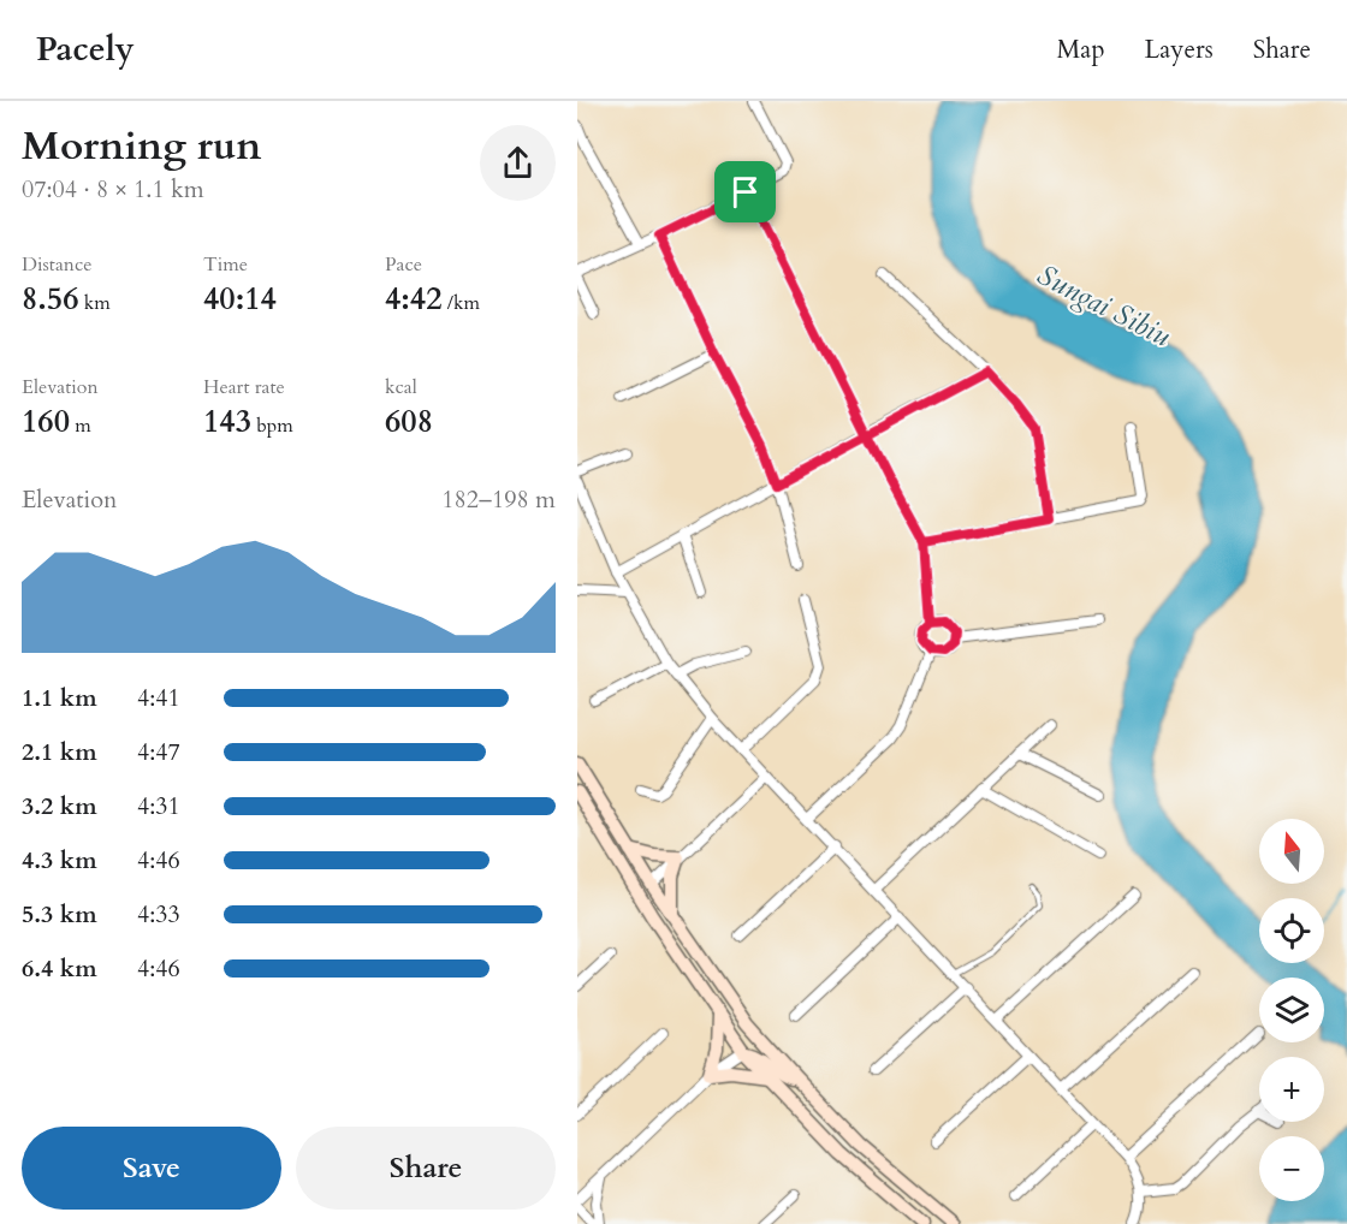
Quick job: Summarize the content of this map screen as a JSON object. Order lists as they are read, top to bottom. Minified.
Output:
{"water":["Sungai Sibiu"],"north":"top","page":{"header":"Pacely","nav":["Map","Layers","Share"],"heading":["Morning run","07:04 · 8 × 1.1 km"],"stats":[["Distance","8.56 km"],["Time","40:14"],["Pace","4:42 /km"],["Elevation","160 m"],["Heart rate","143 bpm"],["kcal","608"]],"chart":["Elevation","182–198 m"],"list":[{"name":"1.1 km","note":"4:41"},{"name":"2.1 km","note":"4:47"},{"name":"3.2 km","note":"4:31"},{"name":"4.3 km","note":"4:46"},{"name":"5.3 km","note":"4:33"},{"name":"6.4 km","note":"4:46"}],"map_buttons":["+","−"],"buttons":["Save","Share"]}}
